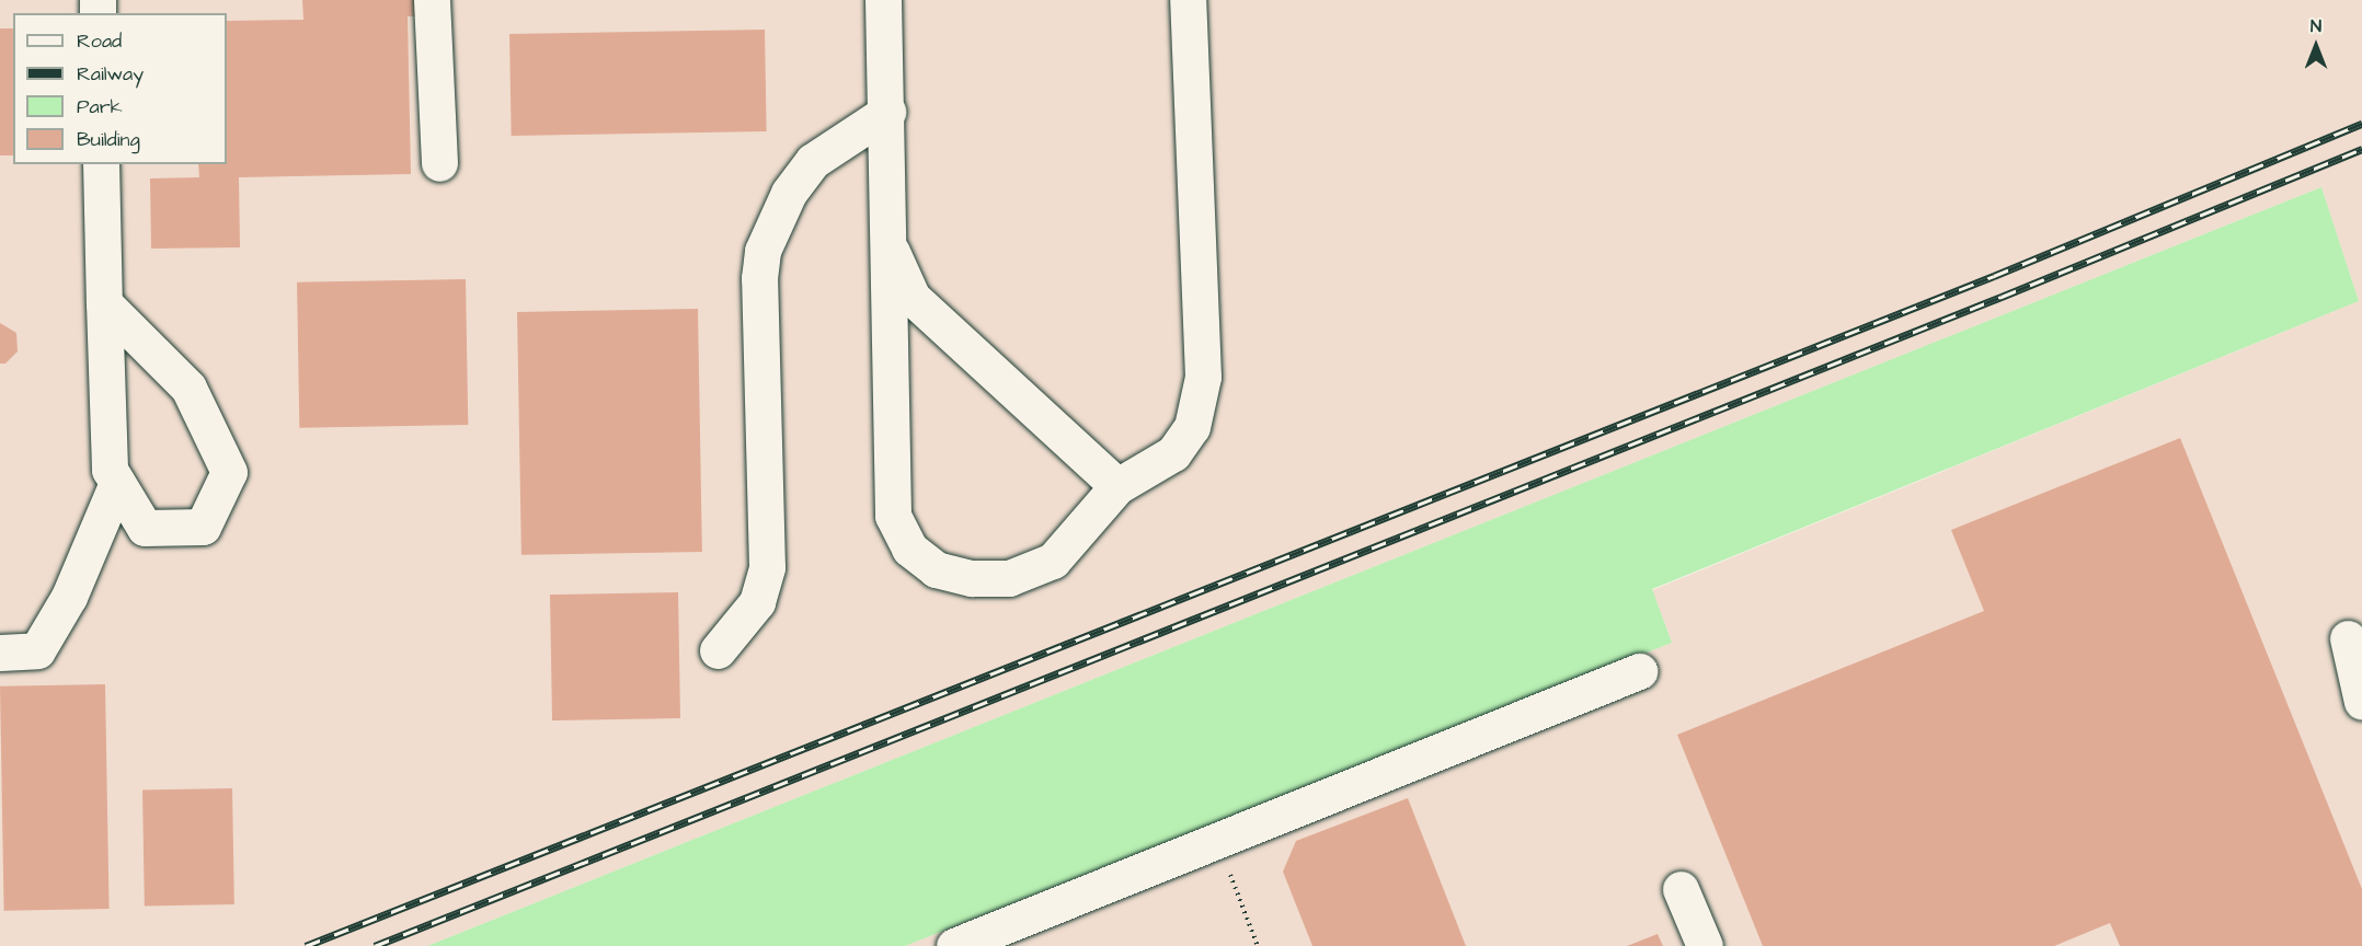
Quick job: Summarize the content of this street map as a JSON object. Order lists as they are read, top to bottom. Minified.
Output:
{"legend":["Road","Railway","Park","Building"],"north":"top"}
